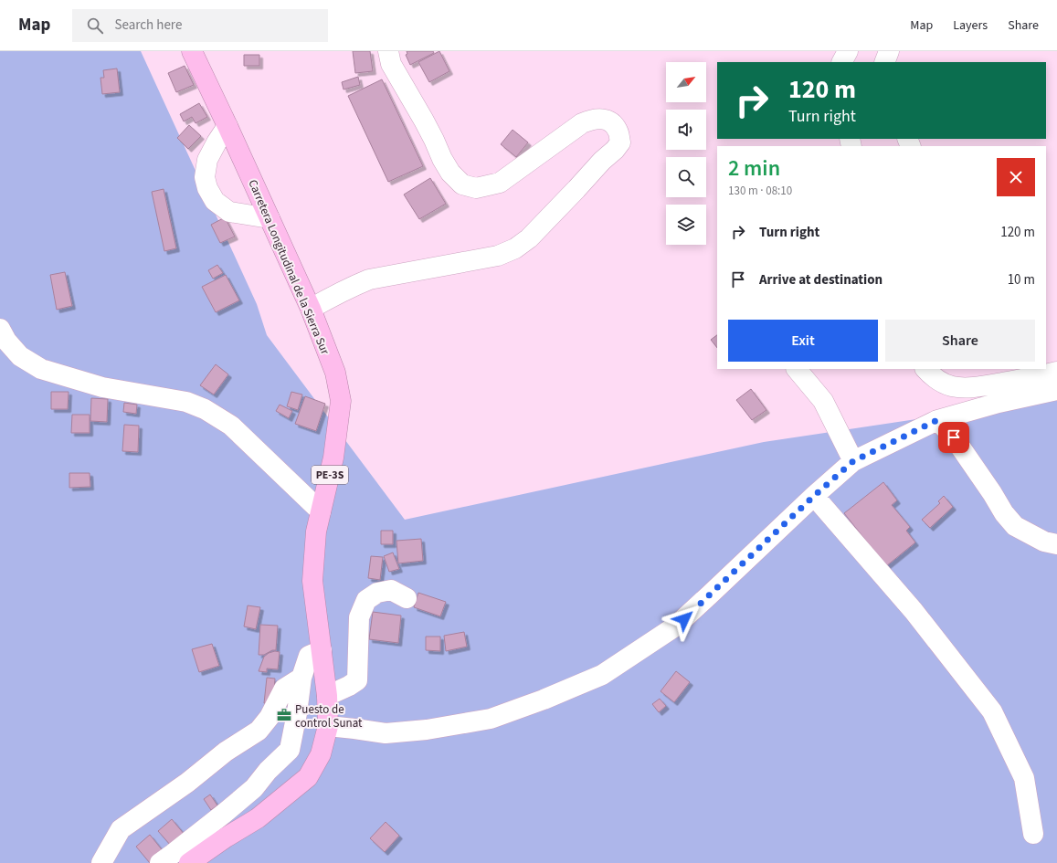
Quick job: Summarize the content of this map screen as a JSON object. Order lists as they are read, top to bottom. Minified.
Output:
{"streets":{"highway":["Carretera Longitudinal de la Sierra Sur","PE-3S"]},"places":{"office":["Puesto de control Sunat"]},"north":"top right","page":{"header":"Map","search":"Search here","nav":["Map","Layers","Share"],"turn":["120 m","Turn right"],"heading":["2 min","130 m · 08:10"],"list":[{"name":"Turn right","value":"120 m"},{"name":"Arrive at destination","value":"10 m"}],"buttons":["Exit","Share"]}}
